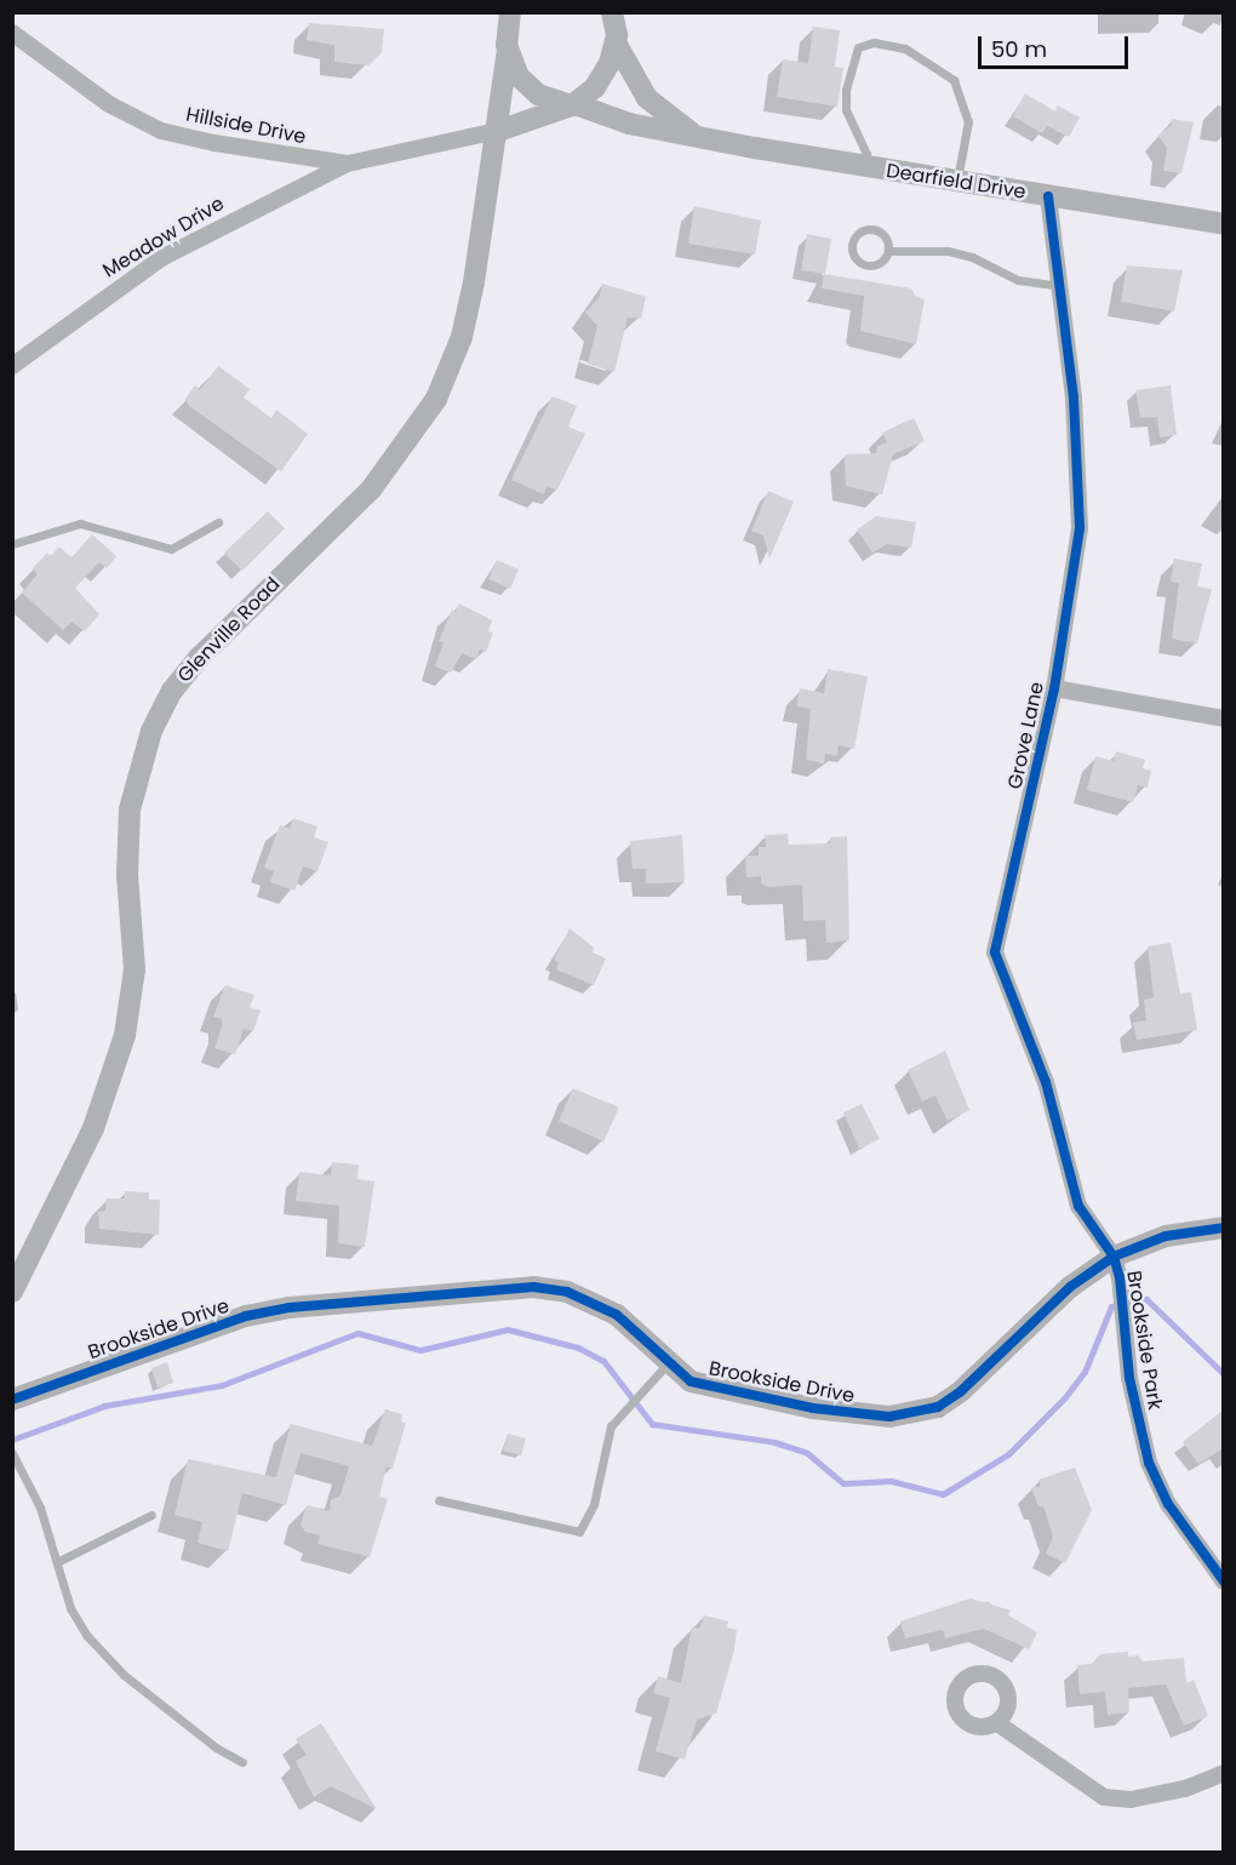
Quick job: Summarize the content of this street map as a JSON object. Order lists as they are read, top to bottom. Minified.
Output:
{"streets":{"main road":["Dearfield Drive","Glenville Road","Brookside Drive"],"street":["Hillside Drive","Meadow Drive","Grove Lane","Brookside Park"]},"crossings":[["Hillside Drive","Meadow Drive"],["Hillside Drive","Glenville Road"],["Dearfield Drive","Glenville Road"],["Dearfield Drive","Grove Lane"],["Grove Lane","Brookside Drive"],["Grove Lane","Brookside Park"],["Brookside Drive","Brookside Park"]],"scale_bar":"50 m"}
